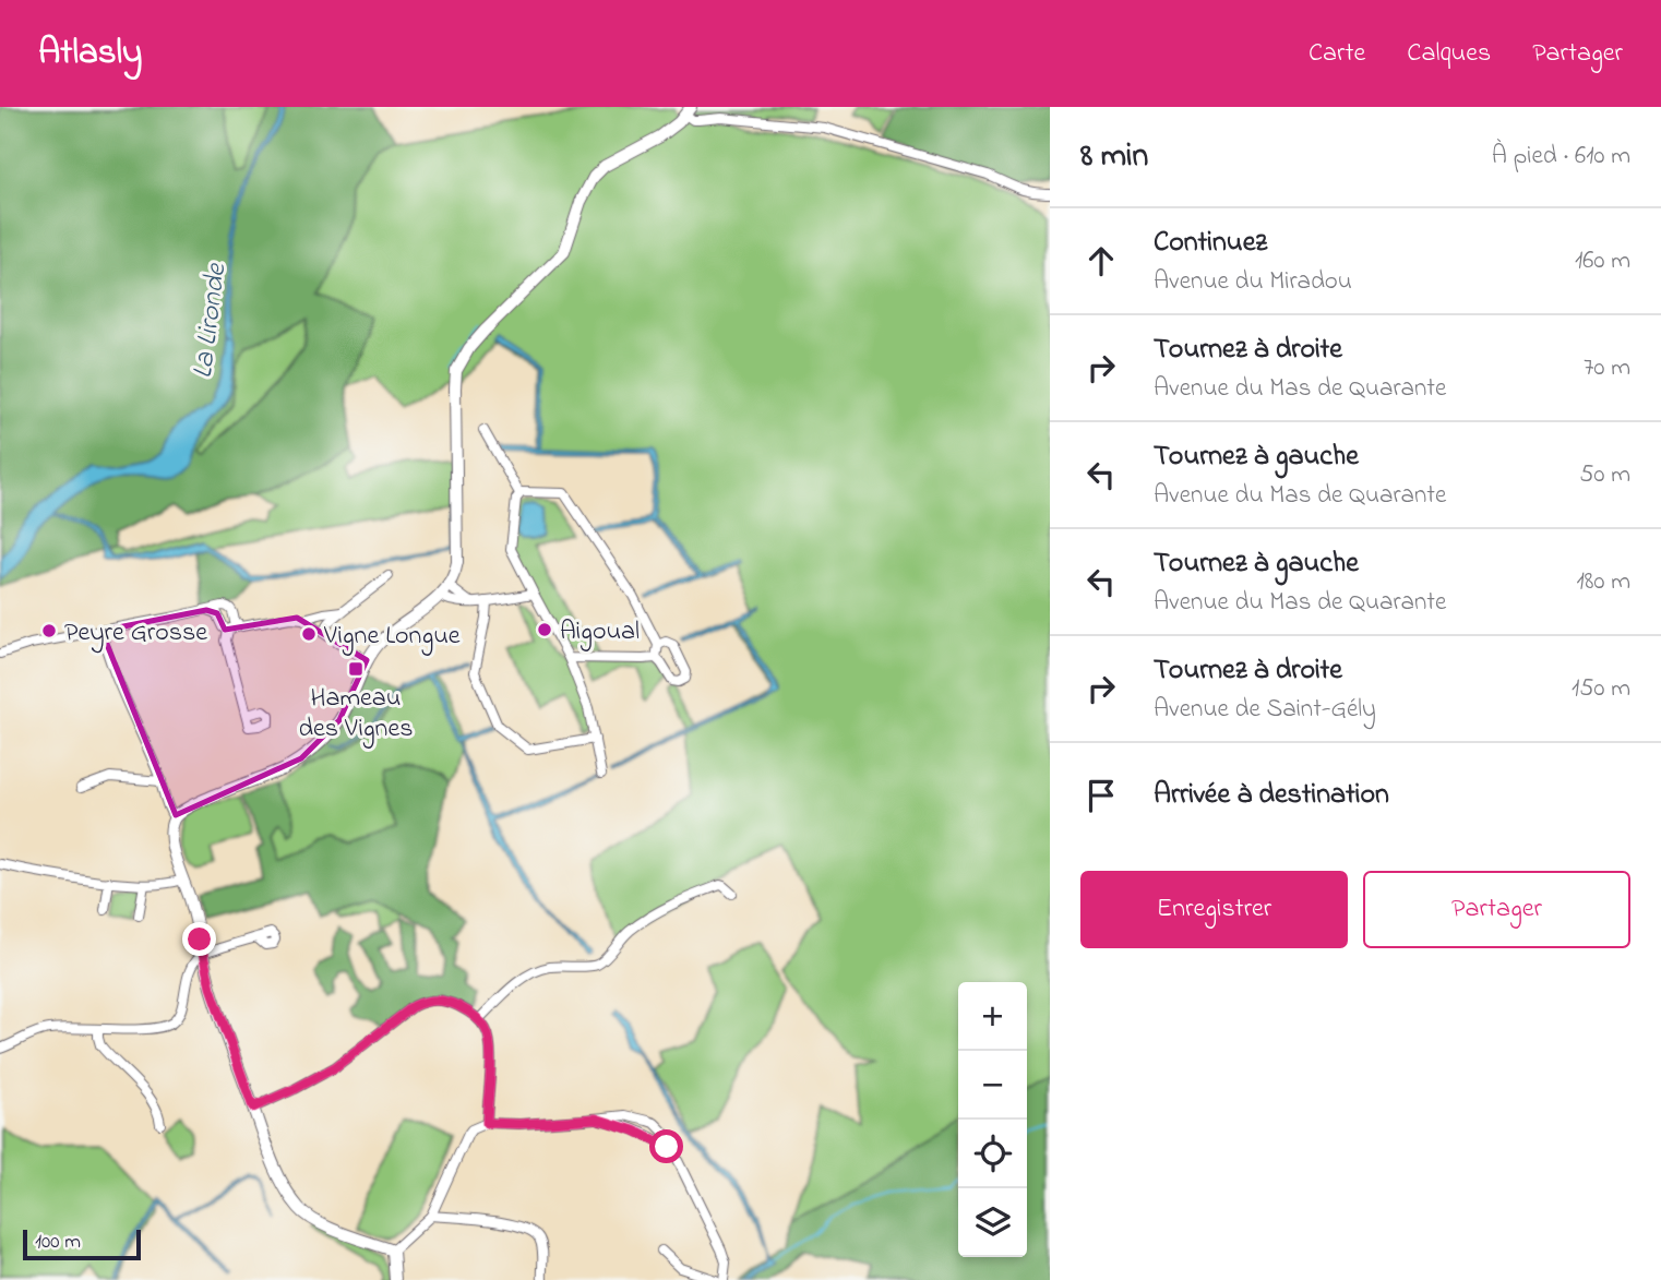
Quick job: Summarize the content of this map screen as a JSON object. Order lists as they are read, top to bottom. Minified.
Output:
{"water":["La Lironde"],"places":{"other":["Aigoual","Peyre Grosse","Vigne Longue"],"transit":["Hameau des Vignes"]},"scale_bar":"100 m","page":{"header":"Atlasly","nav":["Carte","Calques","Partager"],"heading":["8 min","À pied · 610 m"],"list":[["Continuez","Avenue du Miradou","160 m"],["Tournez à droite","Avenue du Mas de Quarante","70 m"],["Tournez à gauche","Avenue du Mas de Quarante","50 m"],["Tournez à gauche","Avenue du Mas de Quarante","180 m"],["Tournez à droite","Avenue de Saint-Gély","150 m"],"Arrivée à destination"],"buttons":["Enregistrer","Partager"],"map_buttons":["+","−"],"scale":"100 m"}}
